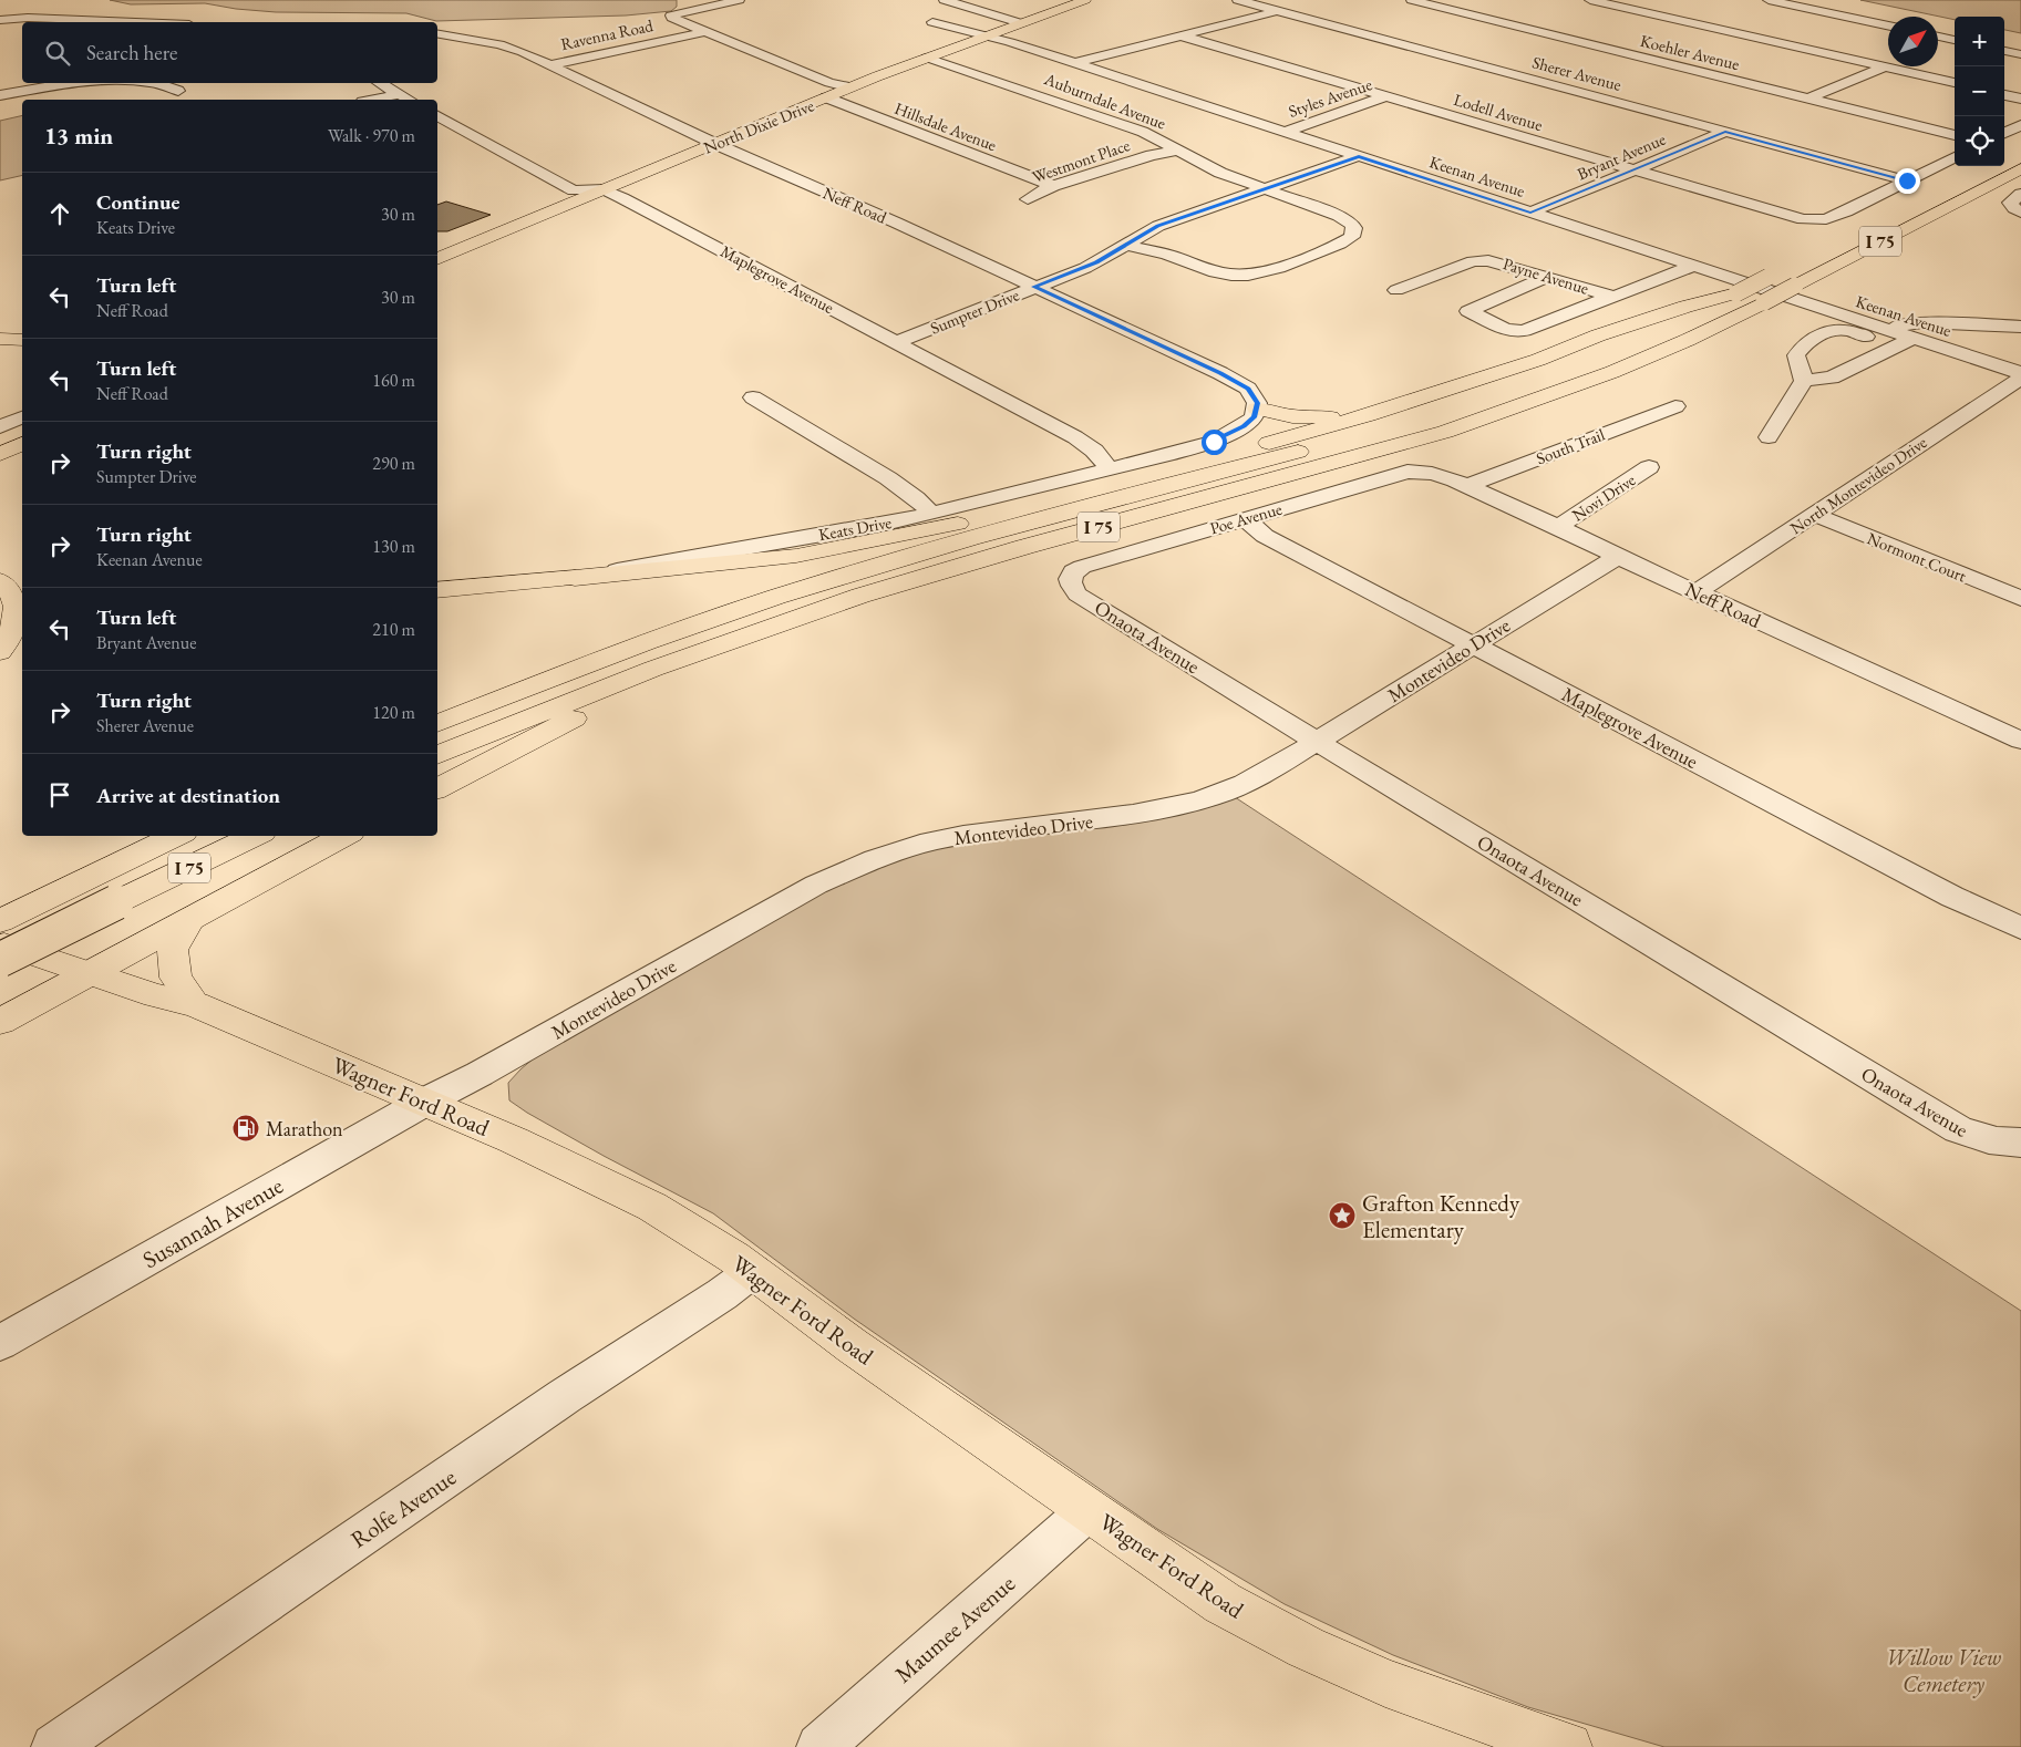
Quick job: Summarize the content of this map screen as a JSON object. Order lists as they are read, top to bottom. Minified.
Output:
{"streets":{"main road":["North Dixie Drive","I 75","Keats Drive","Wagner Ford Road"],"street":["Ravenna Road","Koehler Avenue","Sherer Avenue","Styles Avenue","Auburndale Avenue","Lodell Avenue","Hillsdale Avenue","Bryant Avenue","Westmont Place","Keenan Avenue","Neff Road","Payne Avenue","Maplegrove Avenue","Sumpter Drive","South Trail","North Montevideo Drive","Novi Drive","Poe Avenue","Normont Court","Onaota Avenue","Montevideo Drive","Susannah Avenue","Rolfe Avenue","Maumee Avenue"]},"crossings":[["Ravenna Road","Neff Road"],["Sherer Avenue","Bryant Avenue"],["Styles Avenue","Lodell Avenue"],["Styles Avenue","Keenan Avenue"],["Auburndale Avenue","North Dixie Drive"],["Auburndale Avenue","Westmont Place"],["Auburndale Avenue","Sumpter Drive"],["Lodell Avenue","Bryant Avenue"],["North Dixie Drive","Hillsdale Avenue"],["North Dixie Drive","Keenan Avenue"],["North Dixie Drive","Neff Road"],["North Dixie Drive","Maplegrove Avenue"],["Hillsdale Avenue","Westmont Place"],["Bryant Avenue","Keenan Avenue"],["Keenan Avenue","Payne Avenue"],["Keenan Avenue","Sumpter Drive"],["Neff Road","Sumpter Drive"],["Neff Road","South Trail"],["Neff Road","North Montevideo Drive"],["Neff Road","Novi Drive"],["Neff Road","Poe Avenue"],["Neff Road","Keats Drive"],["Neff Road","Montevideo Drive"],["Maplegrove Avenue","Sumpter Drive"],["Maplegrove Avenue","Poe Avenue"],["Maplegrove Avenue","Keats Drive"],["Maplegrove Avenue","Montevideo Drive"],["North Montevideo Drive","Normont Court"],["Poe Avenue","Onaota Avenue"],["Onaota Avenue","Montevideo Drive"],["Montevideo Drive","Wagner Ford Road"],["Montevideo Drive","Susannah Avenue"],["Wagner Ford Road","Susannah Avenue"],["Wagner Ford Road","Rolfe Avenue"],["Wagner Ford Road","Maumee Avenue"]],"parks":["Willow View Cemetery"],"places":{"fuel station":["Marathon"],"place":["Grafton Kennedy Elementary"]},"north":"top right","page":{"map_buttons":["+","−"],"search":"Search here","heading":["13 min","Walk · 970 m"],"list":[["Continue","Keats Drive","30 m"],["Turn left","Neff Road","30 m"],["Turn left","Neff Road","160 m"],["Turn right","Sumpter Drive","290 m"],["Turn right","Keenan Avenue","130 m"],["Turn left","Bryant Avenue","210 m"],["Turn right","Sherer Avenue","120 m"],"Arrive at destination"]}}
